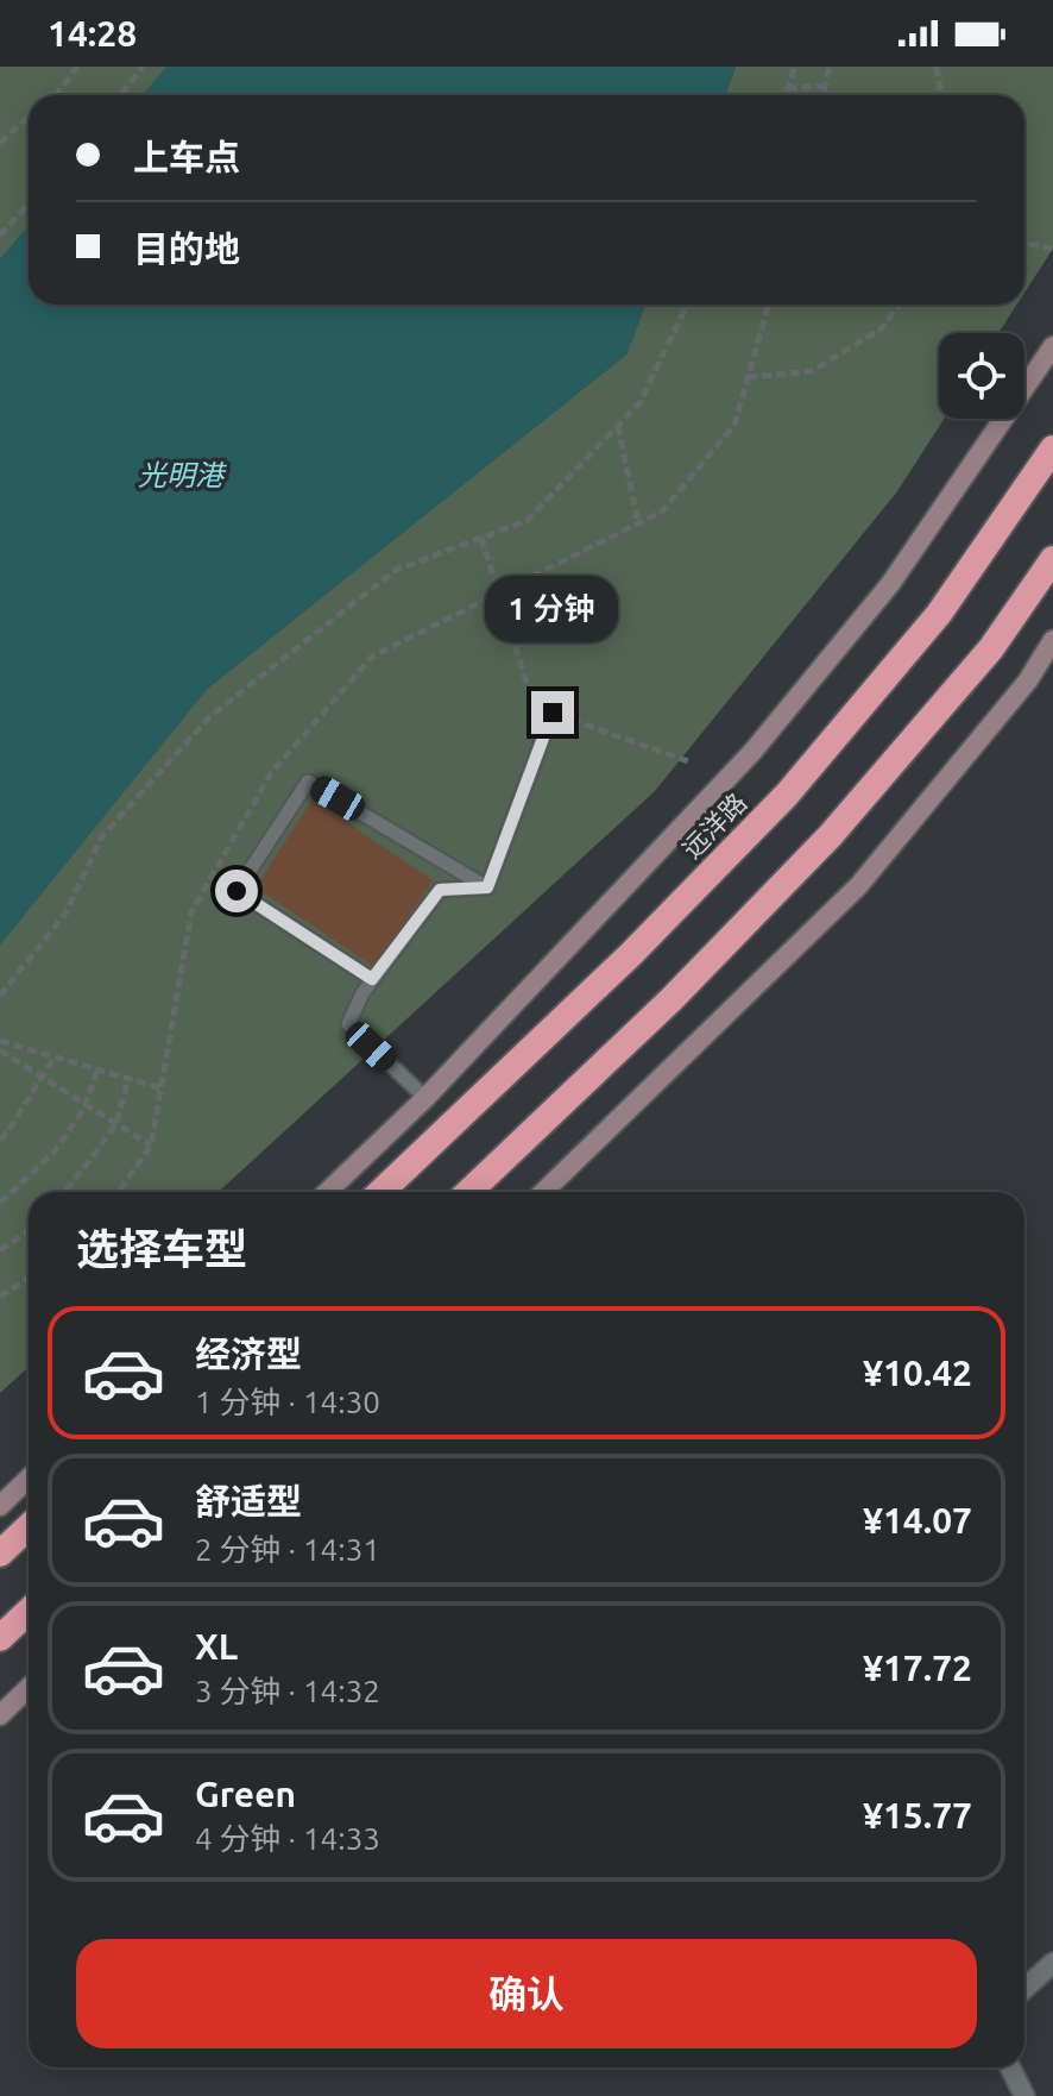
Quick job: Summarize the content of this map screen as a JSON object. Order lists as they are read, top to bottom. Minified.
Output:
{"streets":{"highway":["远洋路"]},"water":["光明港"],"page":{"status":"14:28","banner":["上车点","目的地"],"bubble":"1 分钟","heading":"选择车型","list":[{"name":"经济型","note":"1 分钟 · 14:30","value":"¥10.42"},{"name":"舒适型","note":"2 分钟 · 14:31","value":"¥14.07"},{"name":"XL","note":"3 分钟 · 14:32","value":"¥17.72"},{"name":"Green","note":"4 分钟 · 14:33","value":"¥15.77"}],"buttons":"确认"}}
